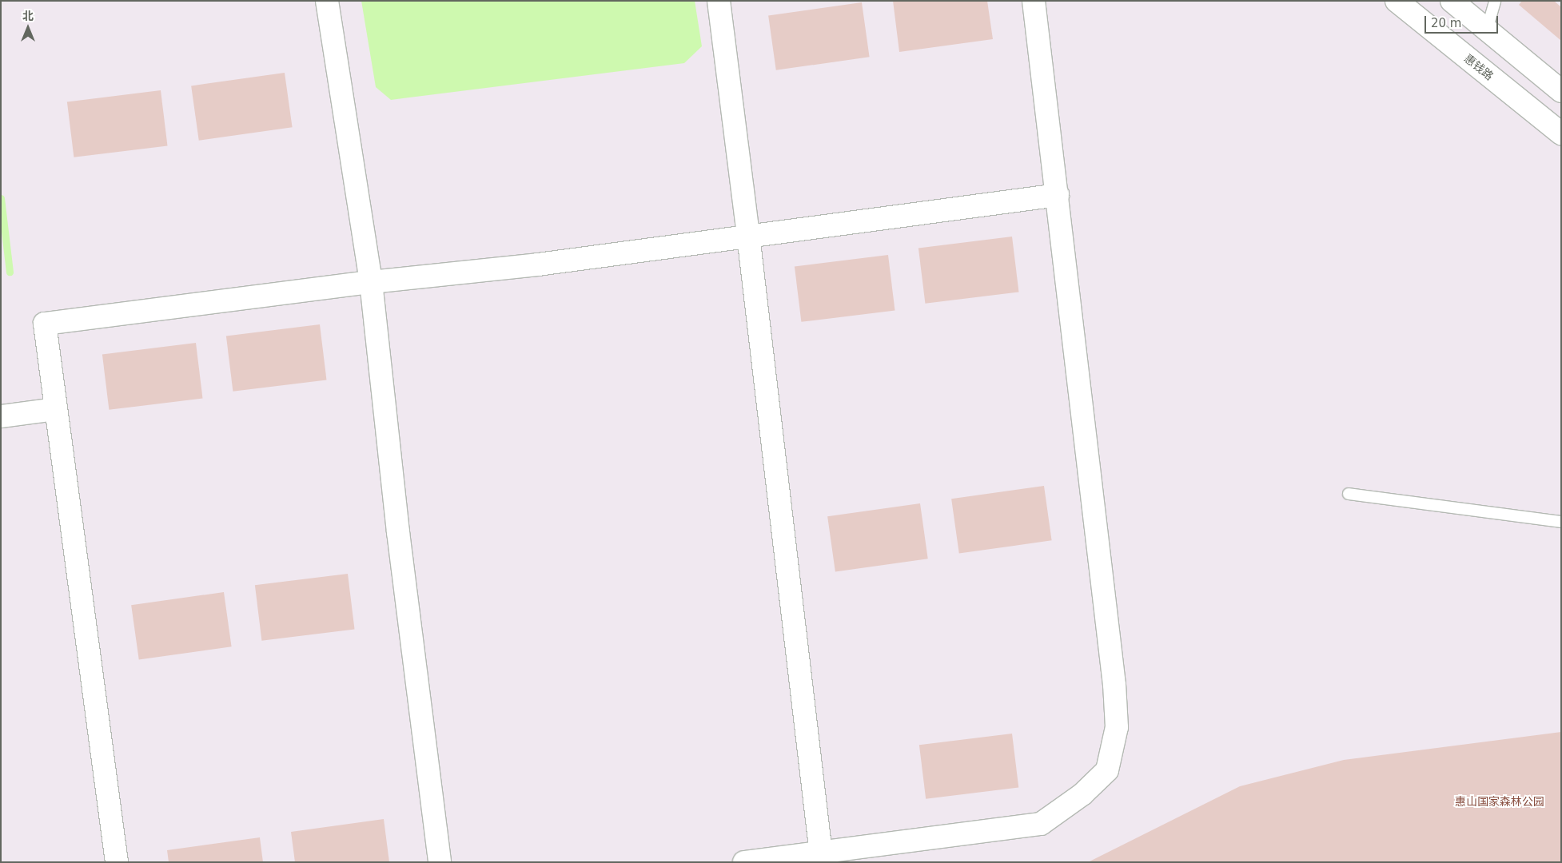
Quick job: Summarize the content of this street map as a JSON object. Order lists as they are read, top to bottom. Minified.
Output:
{"streets":{"street":["惠钱路"]},"parks":["惠山国家森林公园"],"scale_bar":"20 m","north":"top"}
